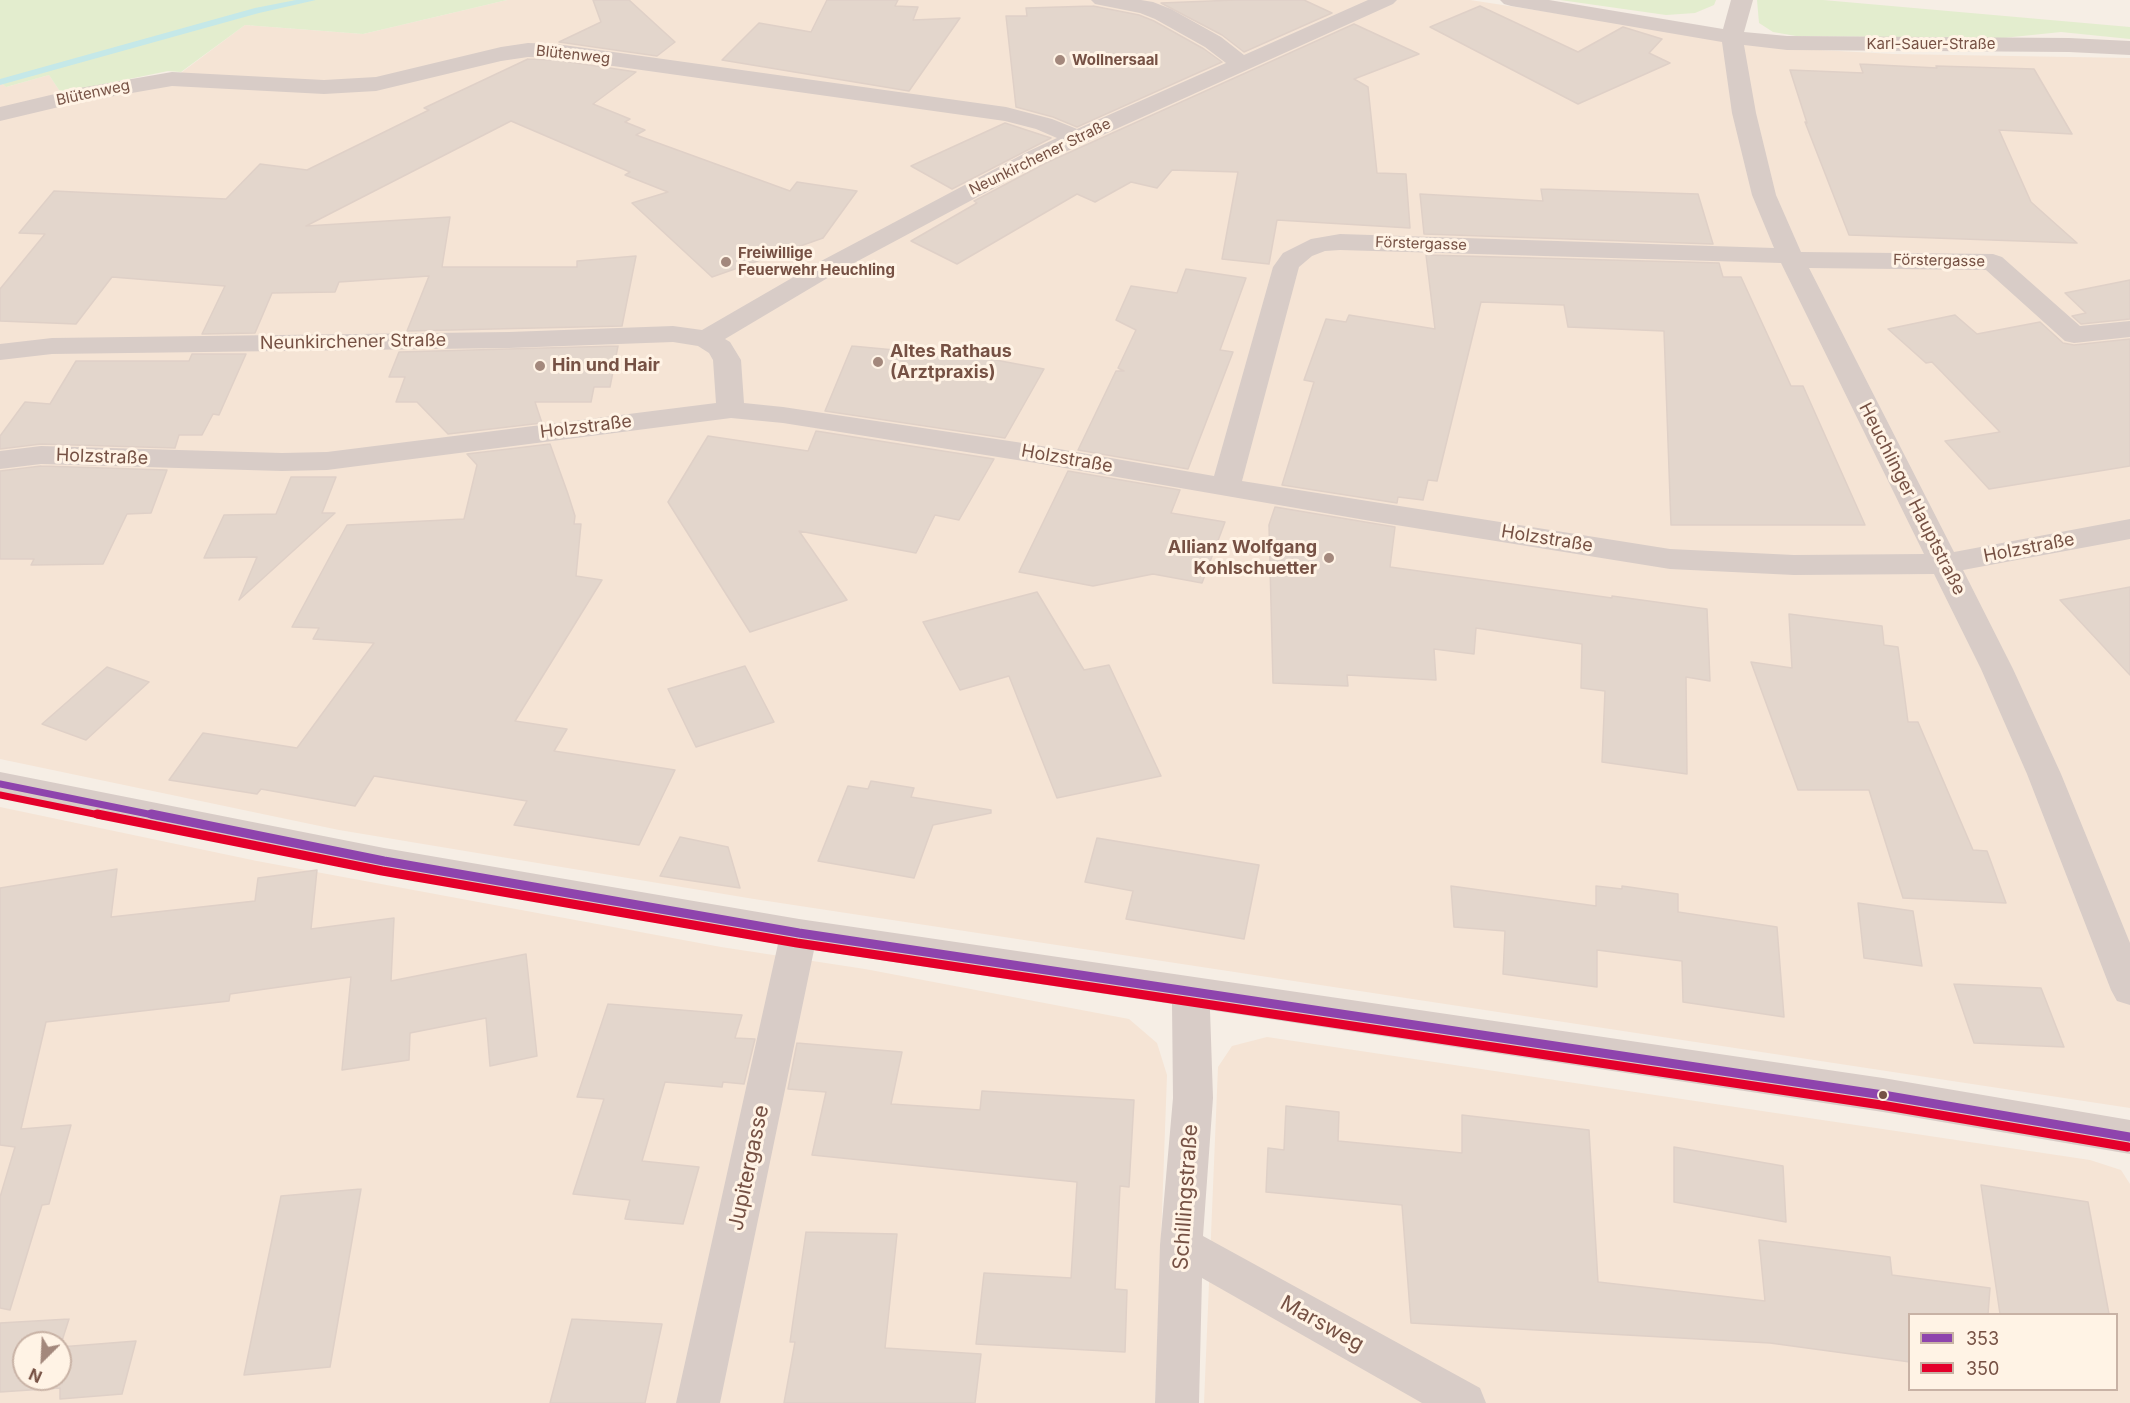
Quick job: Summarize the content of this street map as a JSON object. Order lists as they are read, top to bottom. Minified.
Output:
{"streets":{"street":["Karl-Sauer-Straße","Blütenweg","Neunkirchener Straße","Förstergasse","Holzstraße","Heuchlinger Hauptstraße","Jupitergasse","Schillingstraße","Marsweg"]},"crossings":[["Karl-Sauer-Straße","Heuchlinger Hauptstraße"],["Blütenweg","Neunkirchener Straße"],["Förstergasse","Holzstraße"],["Förstergasse","Heuchlinger Hauptstraße"],["Holzstraße","Heuchlinger Hauptstraße"],["Schillingstraße","Marsweg"]],"places":["Wollnersaal","Freiwillige Feuerwehr Heuchling","Altes Rathaus (Arztpraxis)","Hin und Hair","Allianz Wolfgang Kohlschuetter"],"lines":["transit line 353","transit line 350"],"legend":["353","350"],"north":"bottom left"}
